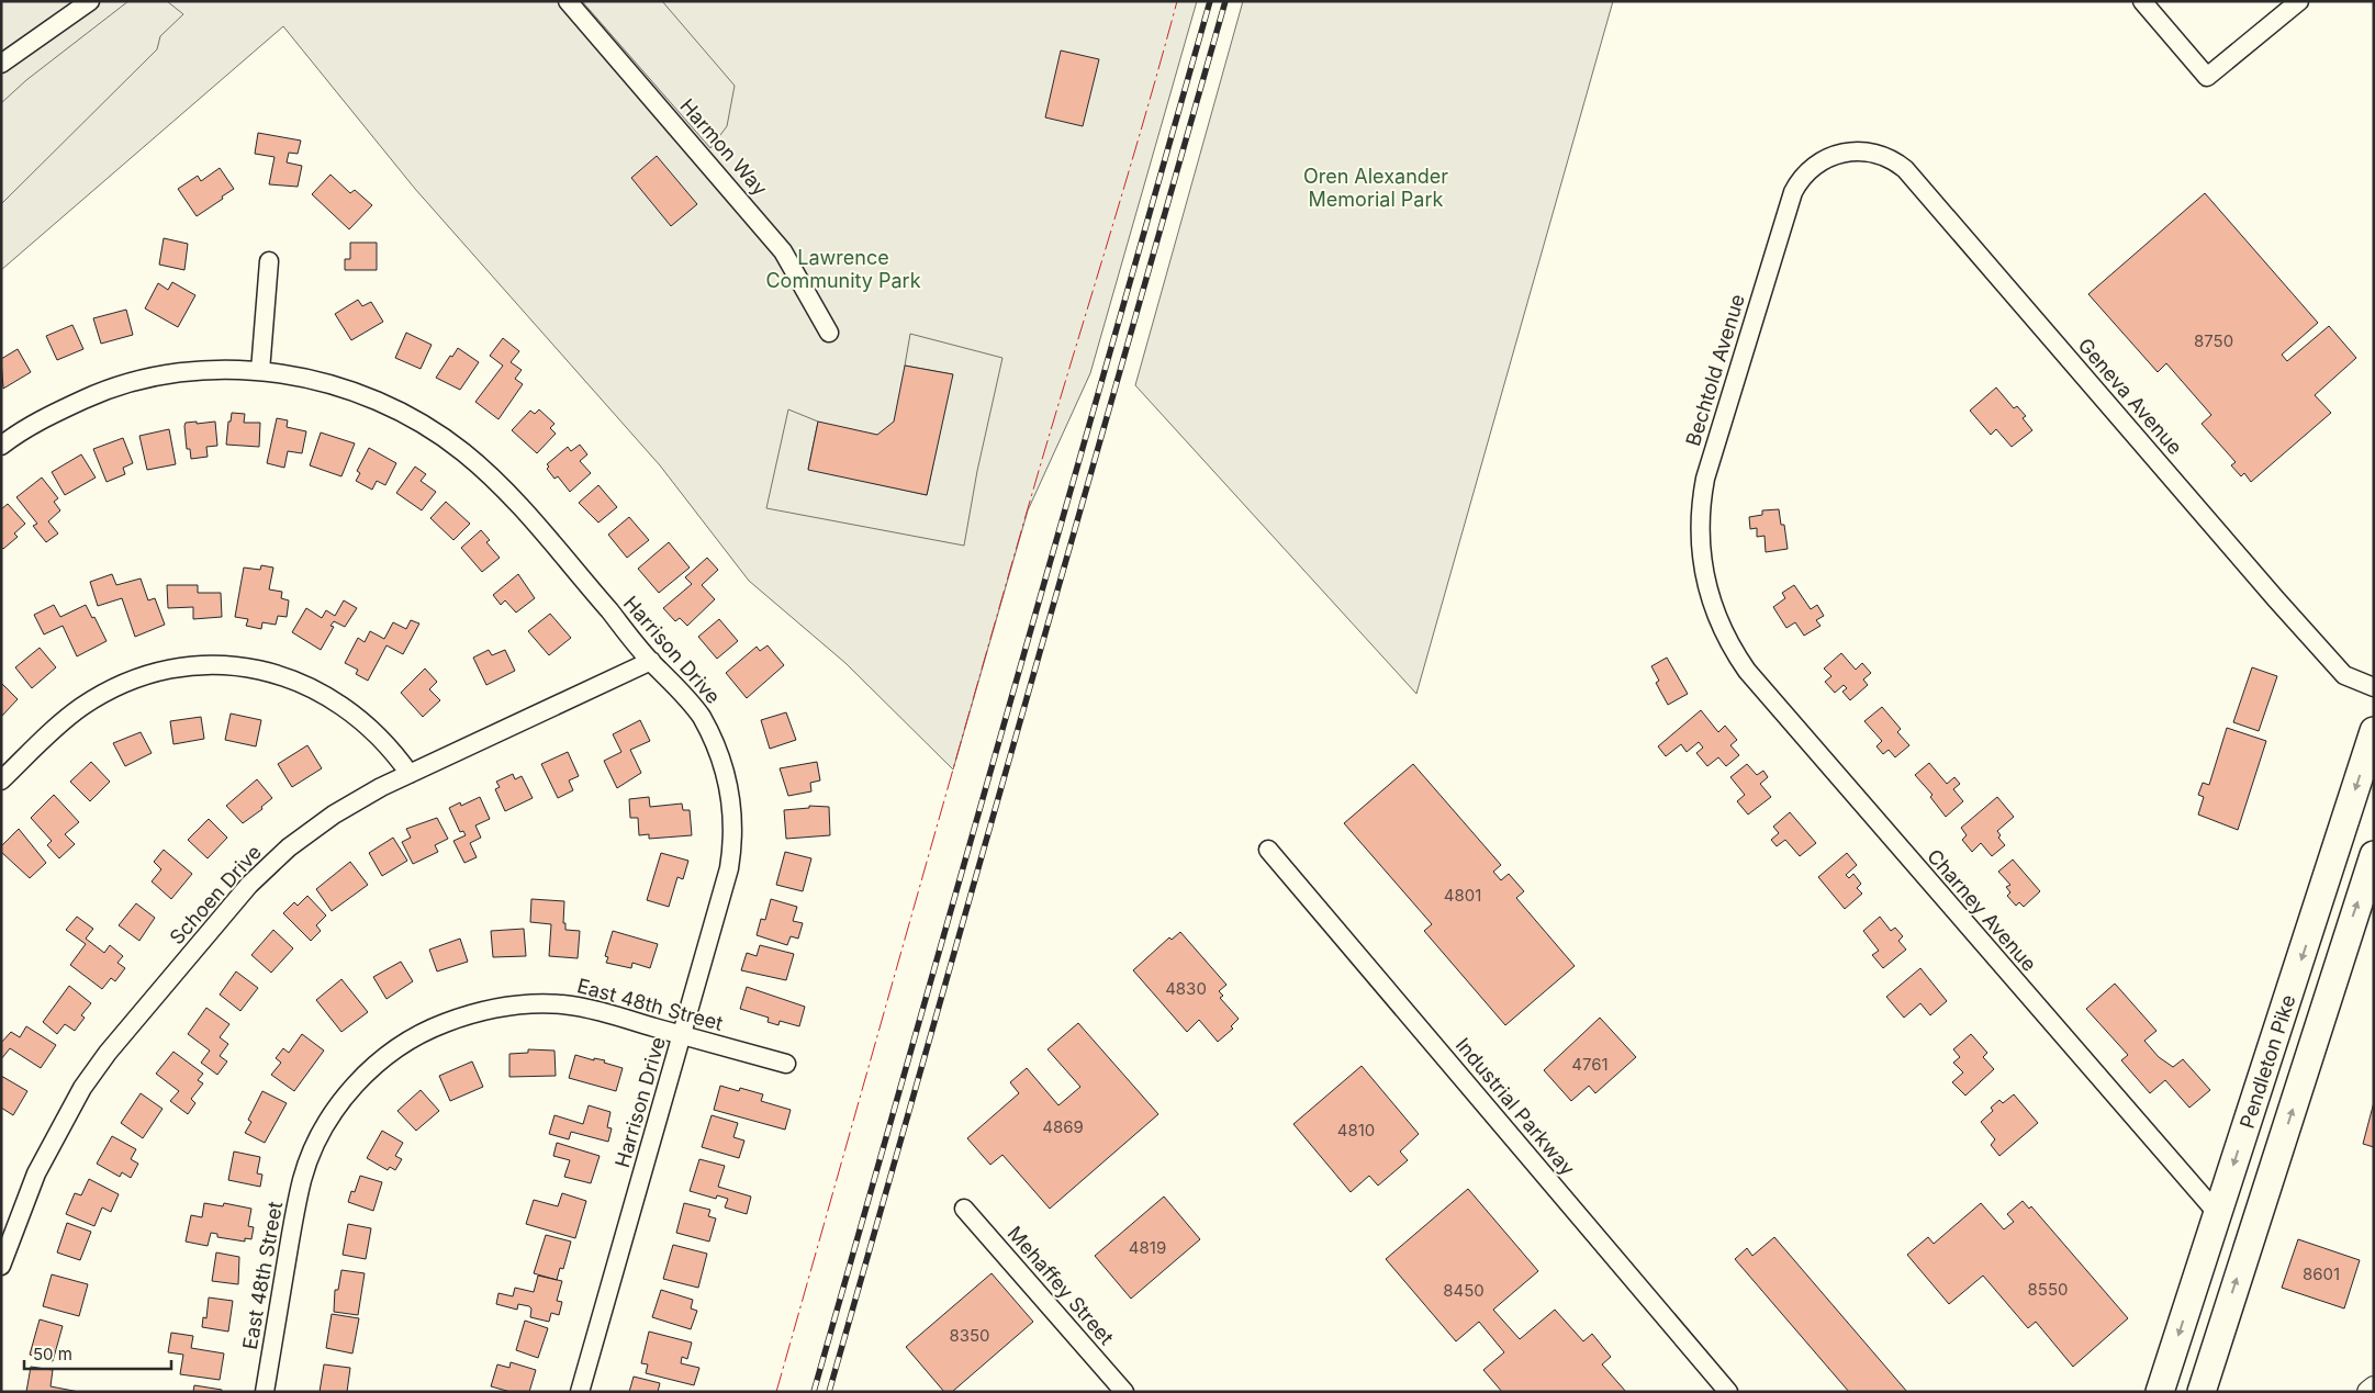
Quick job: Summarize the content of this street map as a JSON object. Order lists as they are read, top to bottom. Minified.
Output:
{"streets":{"main road":["Pendleton Pike"],"street":["Harmon Way","Bechtold Avenue","Geneva Avenue","Harrison Drive","Schoen Drive","Charney Avenue","East 48th Street","Industrial Parkway","Mehaffey Street"]},"crossings":[["Bechtold Avenue","Geneva Avenue"],["Bechtold Avenue","Charney Avenue"],["Harrison Drive","Schoen Drive"],["Harrison Drive","East 48th Street"],["Charney Avenue","Pendleton Pike"]],"parks":["Oren Alexander Memorial Park","Lawrence Community Park"],"house_numbers":["8750","4801","4830","4761","4869","4810","4819","8601","8550","8450","8350"],"scale_bar":"50 m"}
